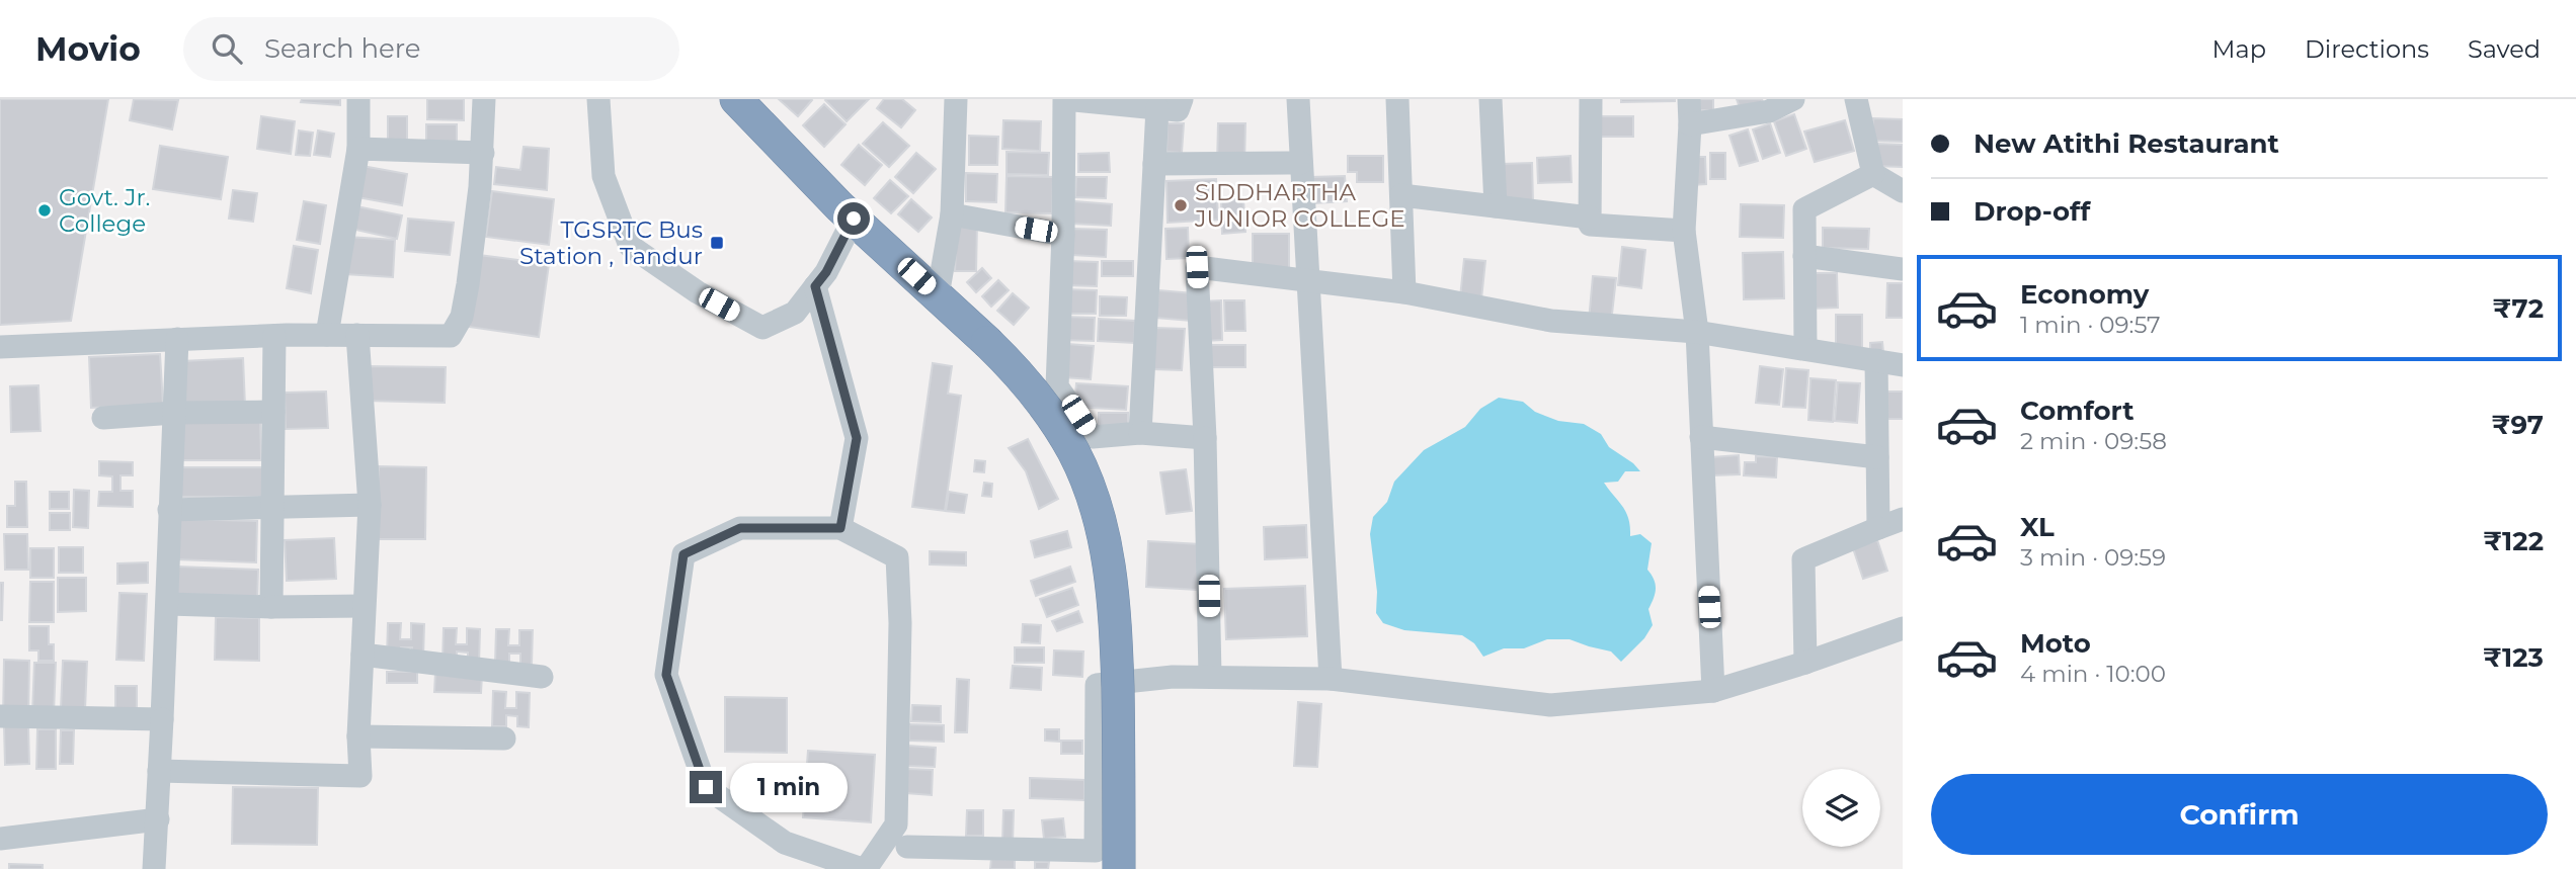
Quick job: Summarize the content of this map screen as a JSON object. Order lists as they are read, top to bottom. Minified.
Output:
{"places":{"other":["SIDDHARTHA JUNIOR COLLEGE","Govt. Jr. College"],"transit":["TGSRTC Bus Station , Tandur"]},"page":{"header":"Movio","search":"Search here","nav":["Map","Directions","Saved"],"banner":["New Atithi Restaurant","Drop-off"],"list":[{"name":"Economy","note":"1 min · 09:57","value":"₹72"},{"name":"Comfort","note":"2 min · 09:58","value":"₹97"},{"name":"XL","note":"3 min · 09:59","value":"₹122"},{"name":"Moto","note":"4 min · 10:00","value":"₹123"}],"buttons":"Confirm","bubble":"1 min"}}
